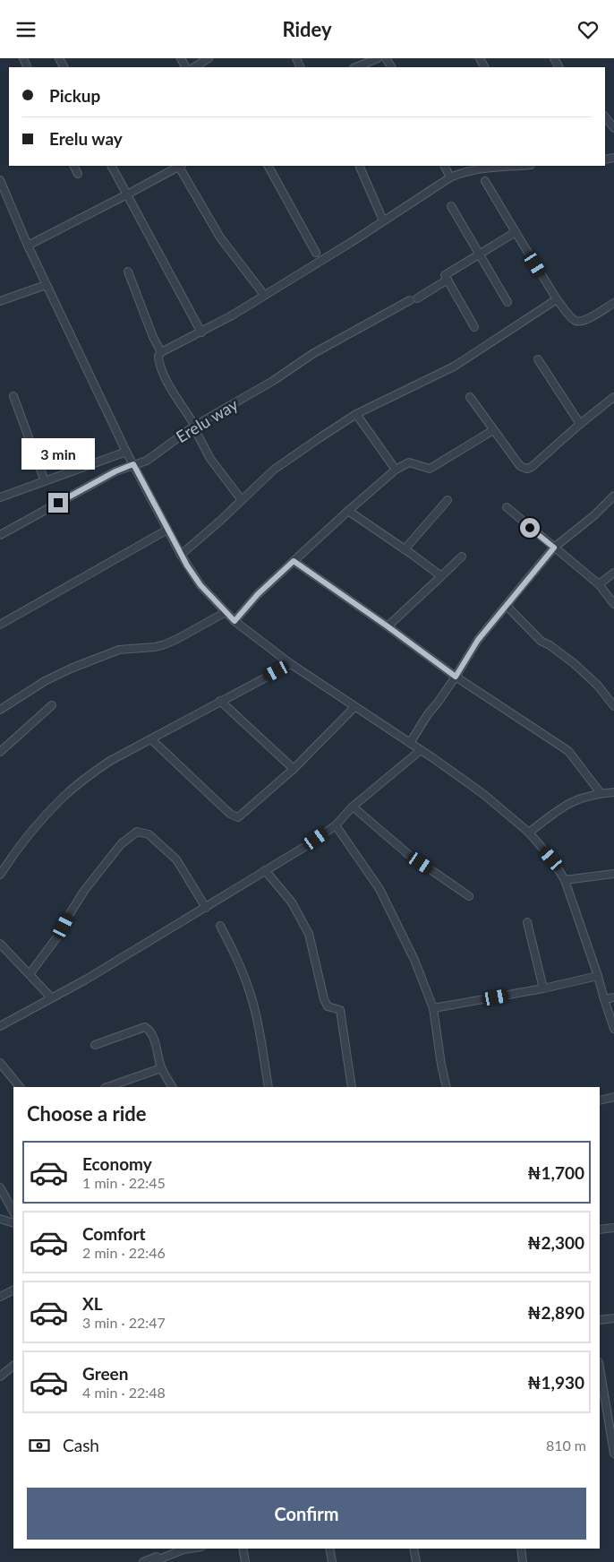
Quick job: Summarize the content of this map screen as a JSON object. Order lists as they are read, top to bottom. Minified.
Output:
{"streets":{"street":["Erelu way"]},"page":{"header":"Ridey","banner":["Pickup","Erelu way"],"bubble":"3 min","heading":"Choose a ride","list":[{"name":"Economy","note":"1 min · 22:45","value":"₦1,700"},{"name":"Comfort","note":"2 min · 22:46","value":"₦2,300"},{"name":"XL","note":"3 min · 22:47","value":"₦2,890"},{"name":"Green","note":"4 min · 22:48","value":"₦1,930"}],"pay":["Cash","810 m"],"buttons":"Confirm"}}
